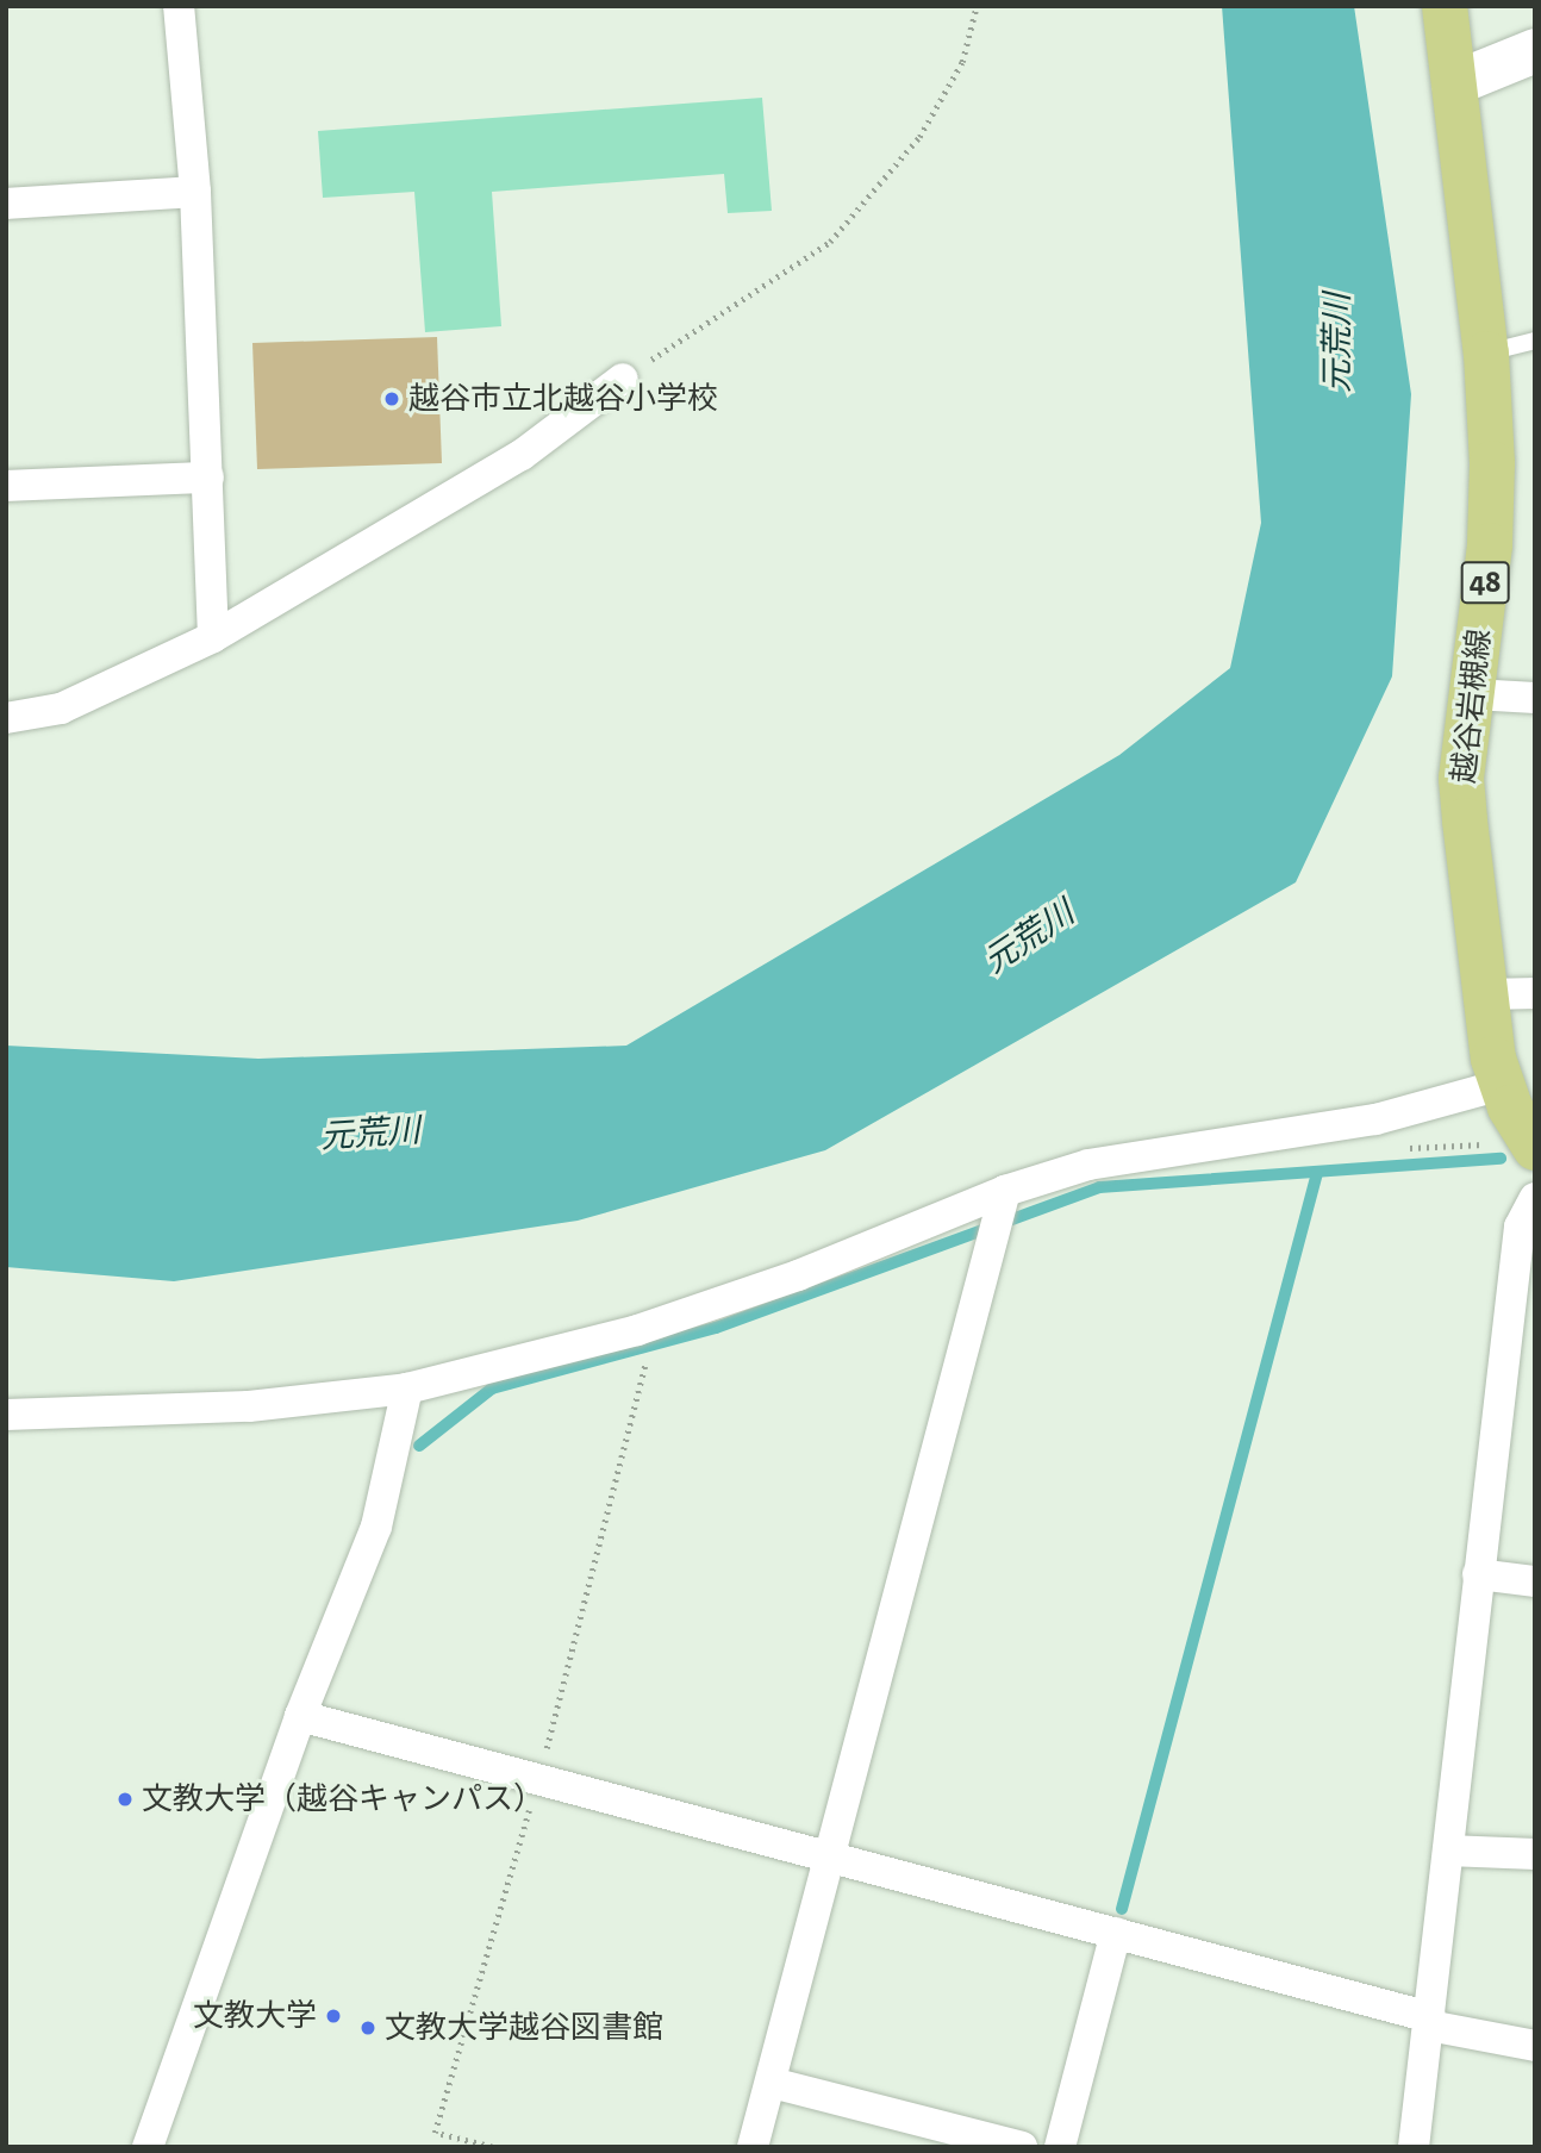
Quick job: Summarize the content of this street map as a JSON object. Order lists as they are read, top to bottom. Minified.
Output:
{"streets":{"main road":["48","越谷岩槻線"]},"water":["元荒川"],"places":["越谷市立北越谷小学校","文教大学（越谷キャンパス）","文教大学","文教大学越谷図書館"]}
